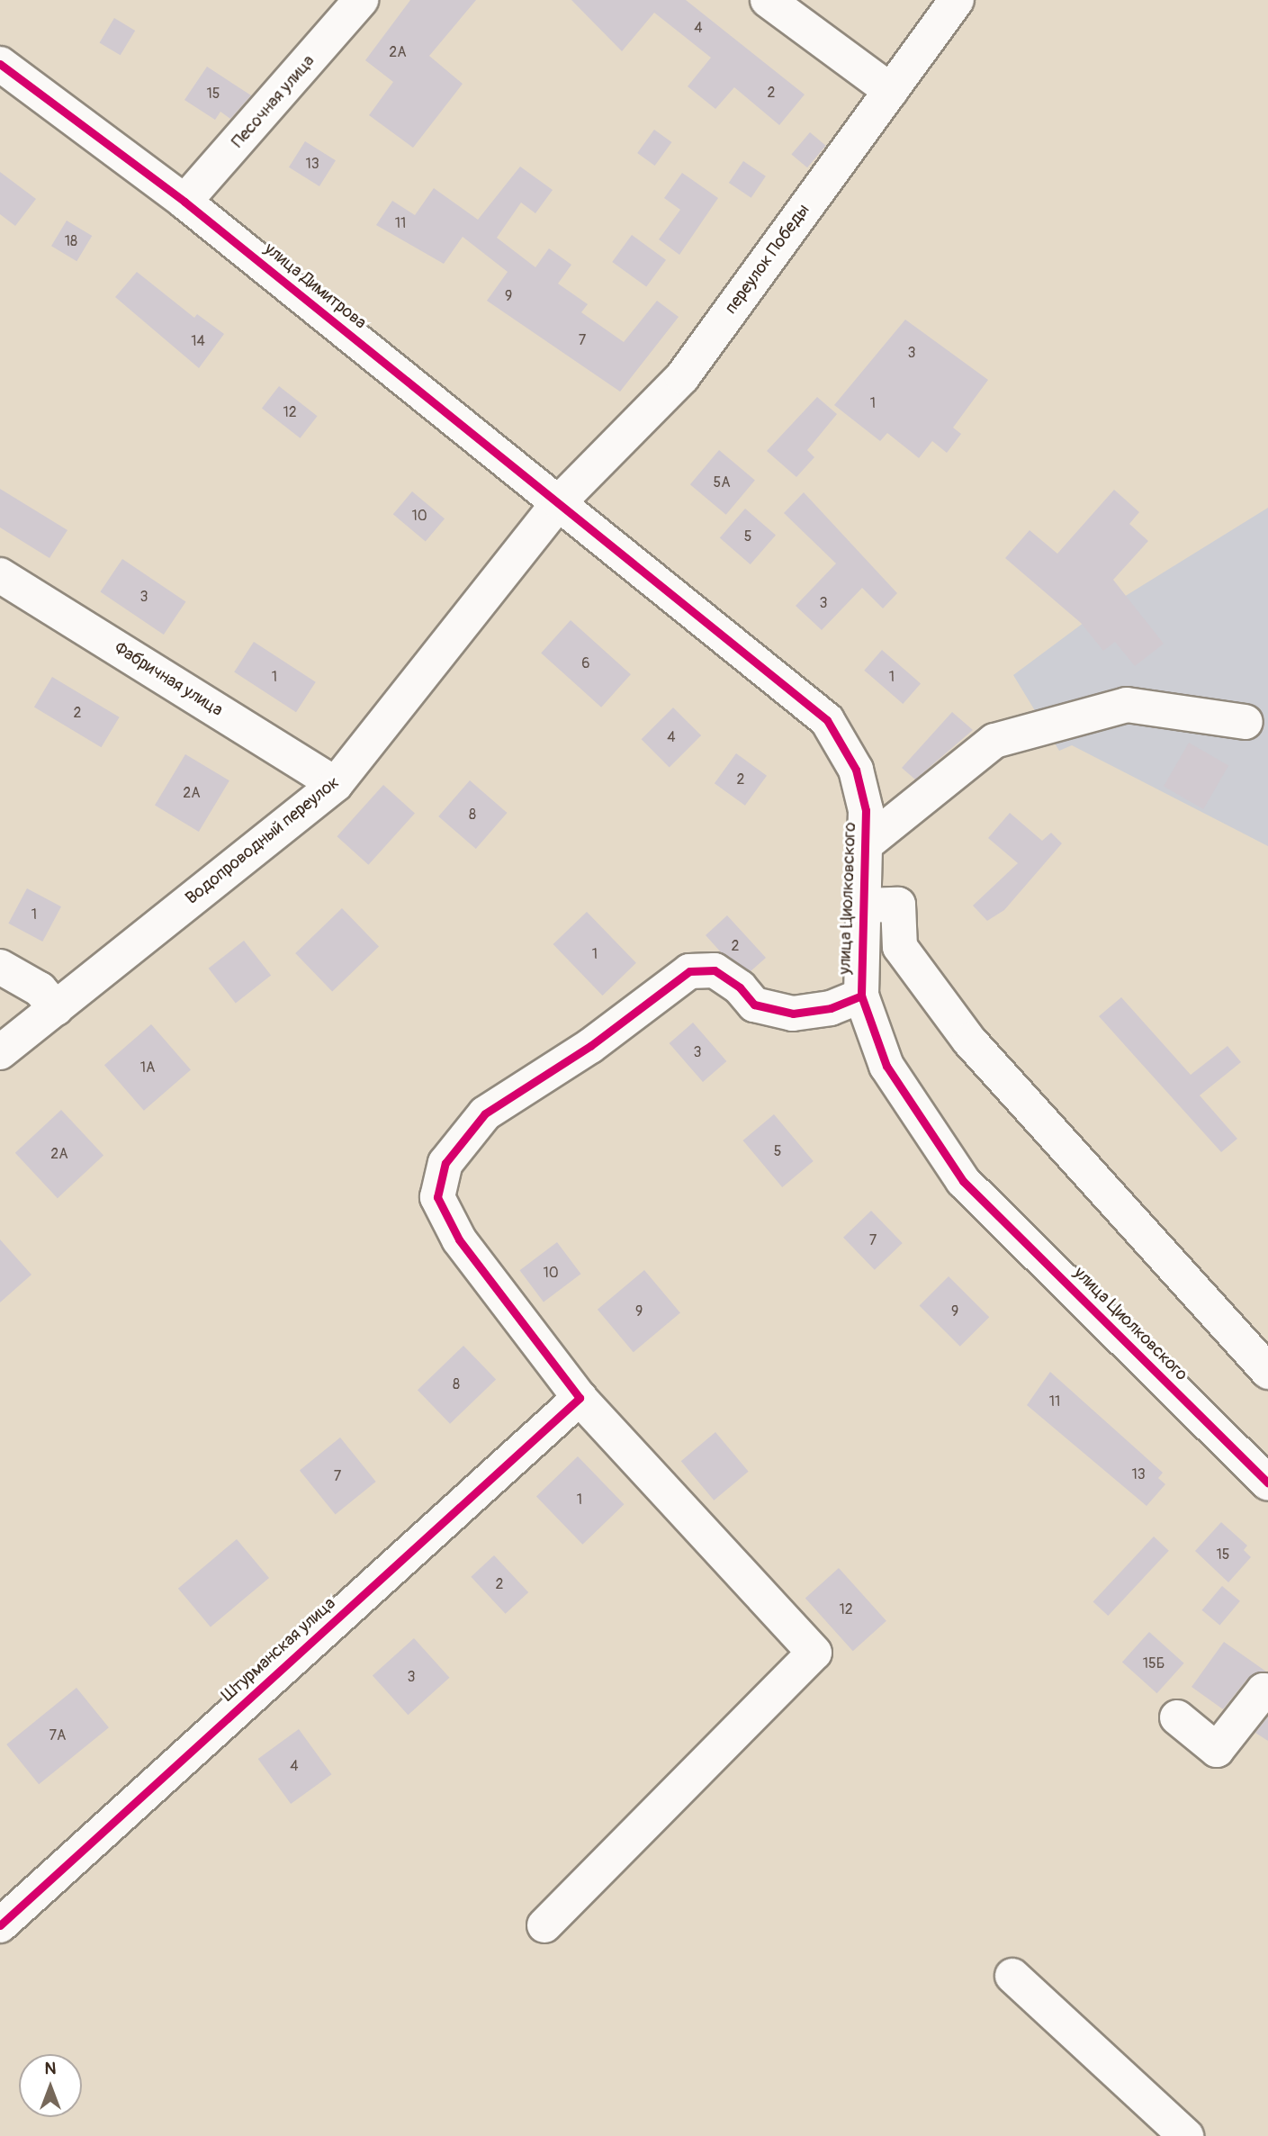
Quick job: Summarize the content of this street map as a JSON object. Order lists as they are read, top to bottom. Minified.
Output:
{"streets":{"street":["Песочная улица","переулок Победы","улица Димитрова","Фабричная улица","Водопроводный переулок","улица Циолковского","Штурманская улица"]},"crossings":[["Песочная улица","улица Димитрова"],["переулок Победы","улица Димитрова"],["переулок Победы","Водопроводный переулок"],["улица Димитрова","Водопроводный переулок"],["улица Димитрова","улица Циолковского"],["Фабричная улица","Водопроводный переулок"]],"house_numbers":["4","2А","2","15","13","11","18","9","7","14","3","1","12","5А","10","5","3","3","6","1","1","2","4","2","2А","8","1","2","1","3","1А","5","2А","7","10","9","9","8","11","13","7","1","15","2","12","15Б","3","7А","4"],"north":"top"}
